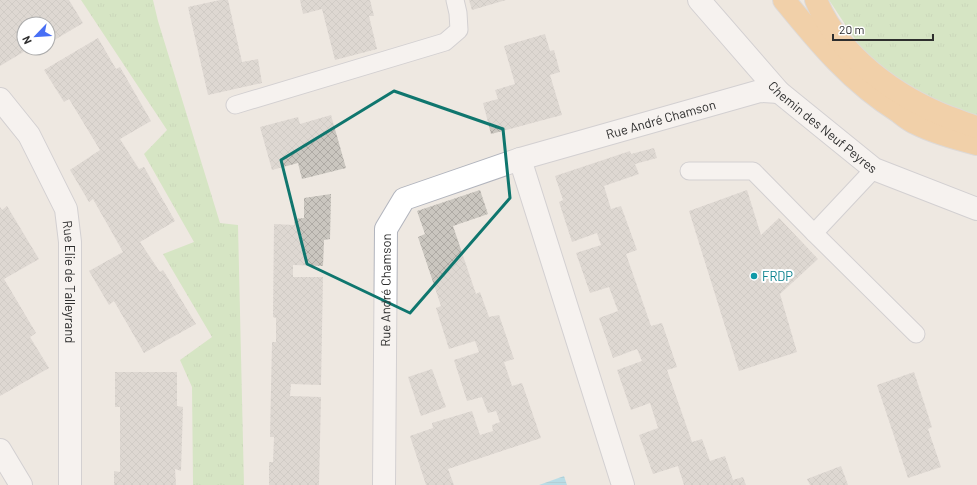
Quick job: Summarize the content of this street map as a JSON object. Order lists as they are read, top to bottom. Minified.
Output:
{"streets":{"street":["Rue André Chamson","Chemin des Neuf Peyres","Rue Elie de Talleyrand"]},"crossings":[["Rue André Chamson","Chemin des Neuf Peyres"]],"places":["FRDP"],"scale_bar":"20 m","north":"bottom left"}
